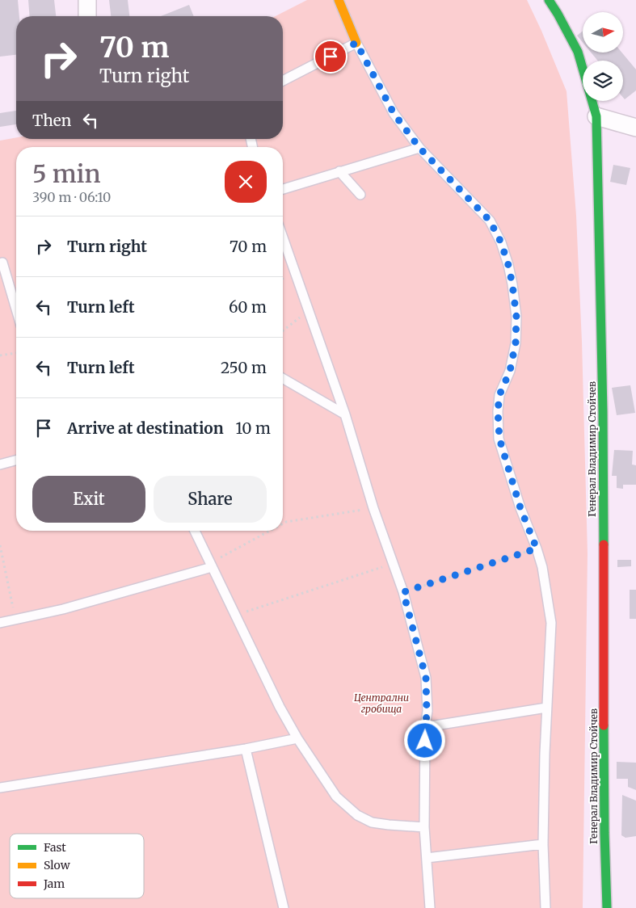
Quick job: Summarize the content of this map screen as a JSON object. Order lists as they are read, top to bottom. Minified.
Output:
{"streets":{"street":["Генерал Владимир Стойчев"]},"parks":["Централни гробища"],"legend":["Fast","Slow","Jam"],"north":"right","page":{"turn":["70 m","Turn right"],"then":"Then","heading":["5 min","390 m · 06:10"],"list":[{"name":"Turn right","value":"70 m"},{"name":"Turn left","value":"60 m"},{"name":"Turn left","value":"250 m"},{"name":"Arrive at destination","value":"10 m"}],"buttons":["Exit","Share"]}}
